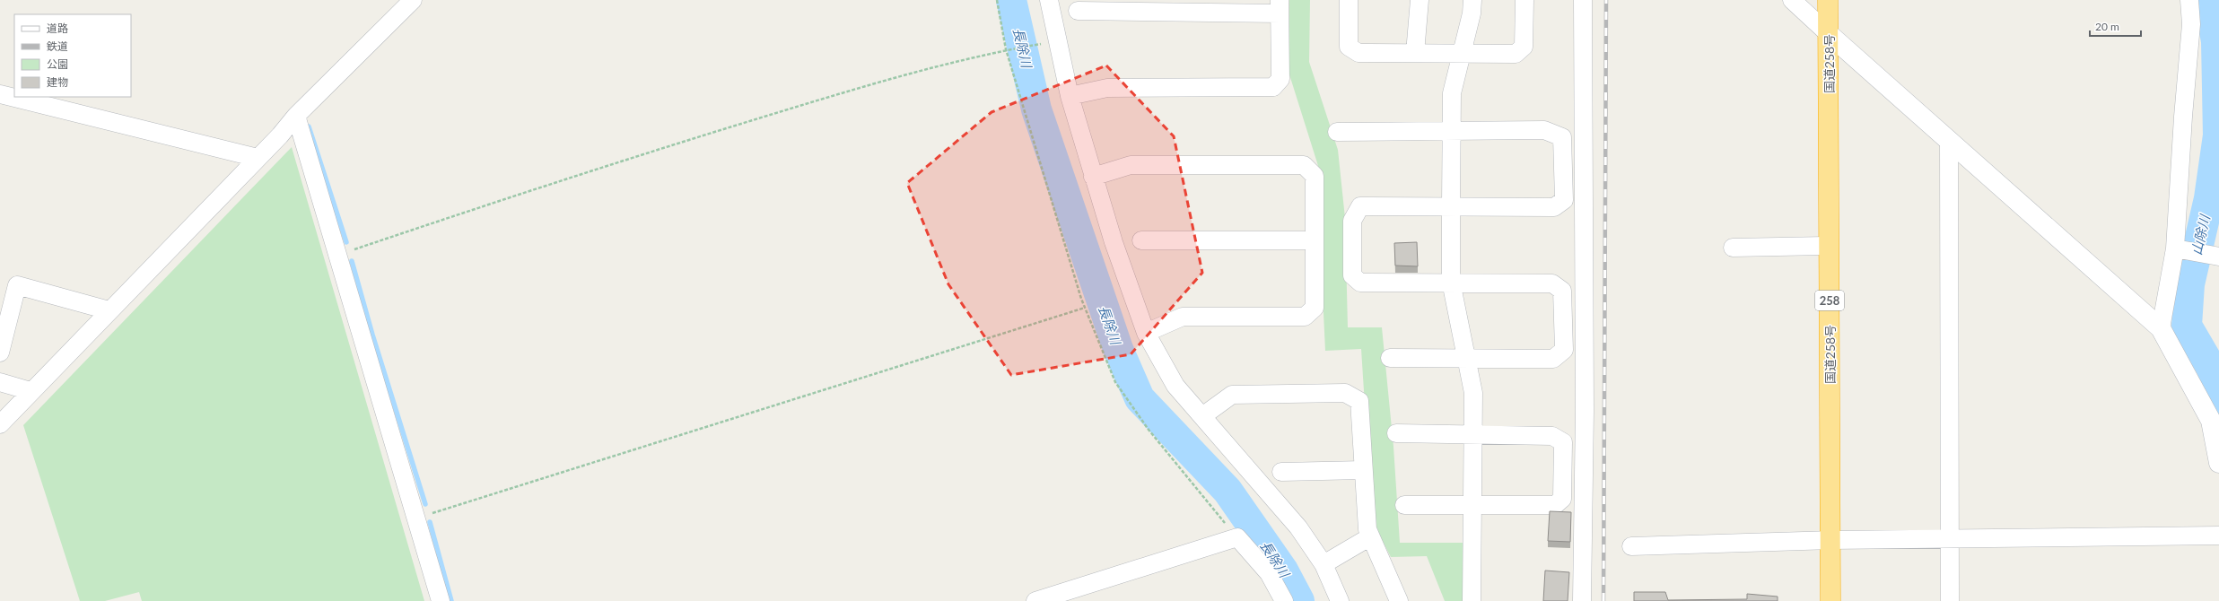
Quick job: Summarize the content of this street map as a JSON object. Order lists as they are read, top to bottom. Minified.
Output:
{"streets":{"highway":["国道258号","258"]},"water":["長除川","山除川"],"legend":["道路","鉄道","公園","建物"],"scale_bar":"20 m"}
